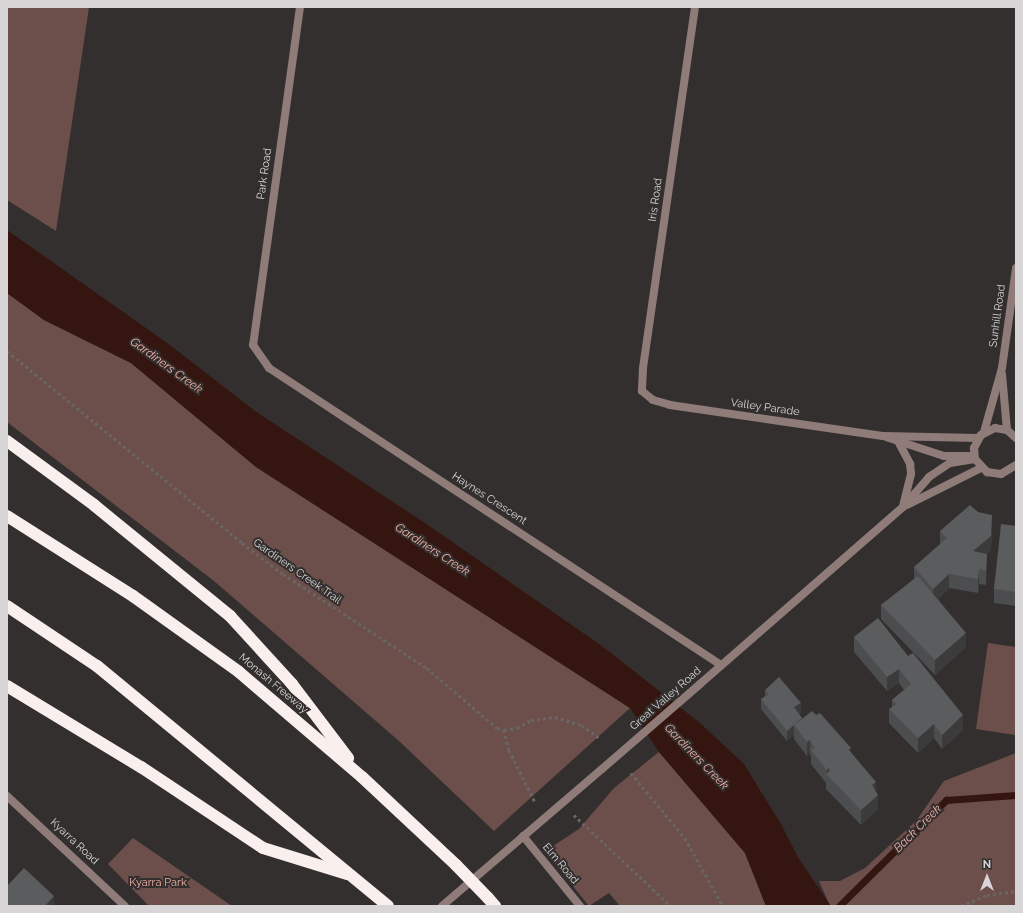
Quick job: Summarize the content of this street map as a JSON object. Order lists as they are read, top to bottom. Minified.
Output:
{"streets":{"highway":["Monash Freeway"],"street":["Park Road","Iris Road","Sunhill Road","Valley Parade","Haynes Crescent","Great Valley Road","Kyarra Road","Elm Road"],"path":["Gardiners Creek Trail"]},"crossings":[["Park Road","Haynes Crescent"],["Iris Road","Valley Parade"],["Valley Parade","Great Valley Road"],["Haynes Crescent","Great Valley Road"],["Great Valley Road","Elm Road"]],"water":["Gardiners Creek","Back Creek"],"parks":["Kyarra Park"],"north":"top"}
